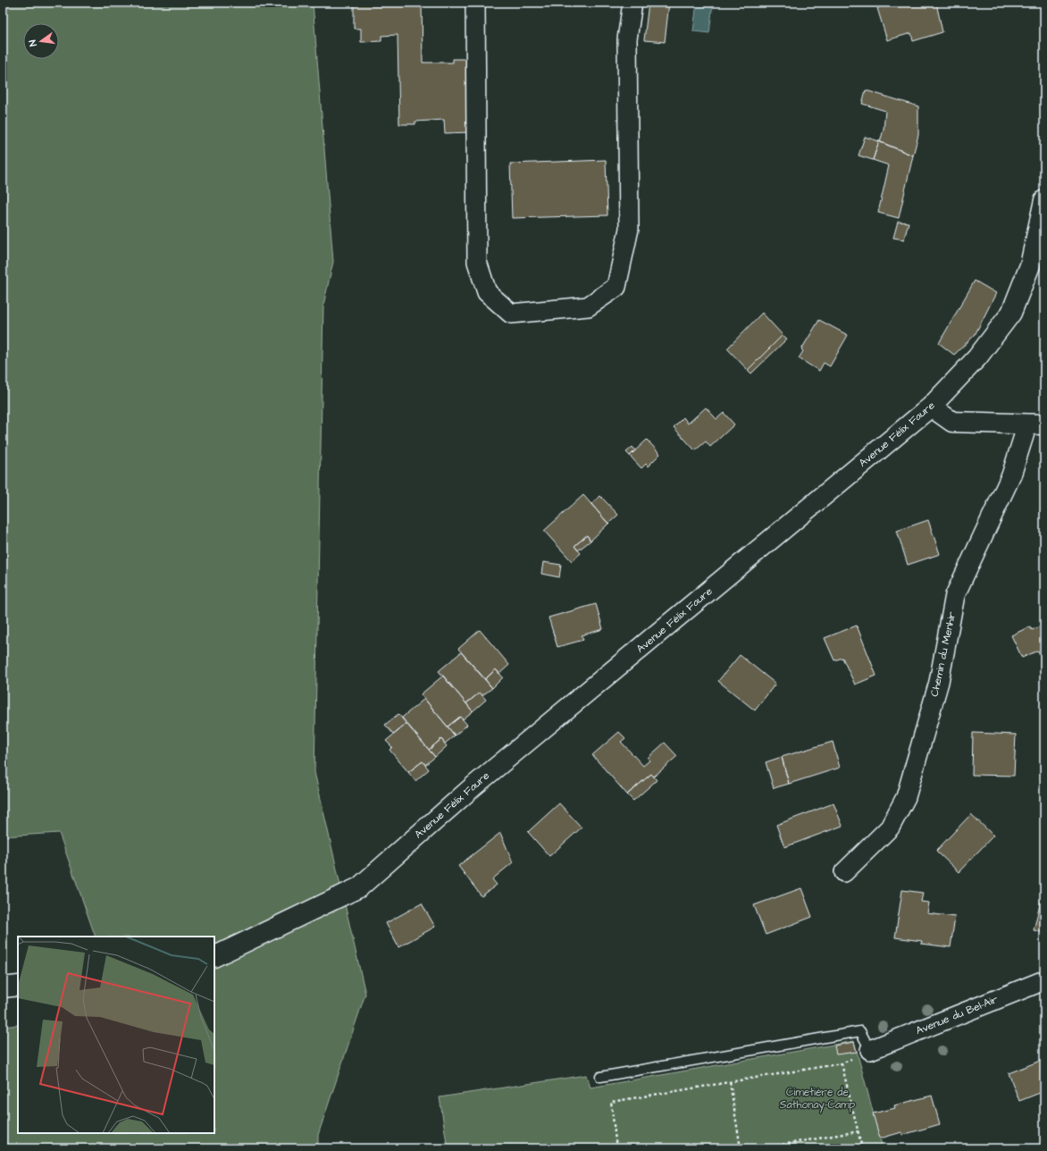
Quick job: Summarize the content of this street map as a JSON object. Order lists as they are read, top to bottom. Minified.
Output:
{"streets":{"street":["Avenue Félix Faure","Chemin du Menhir","Avenue du Bel-Air"]},"parks":["Cimetière de Sathonay-Camp"],"north":"left"}
